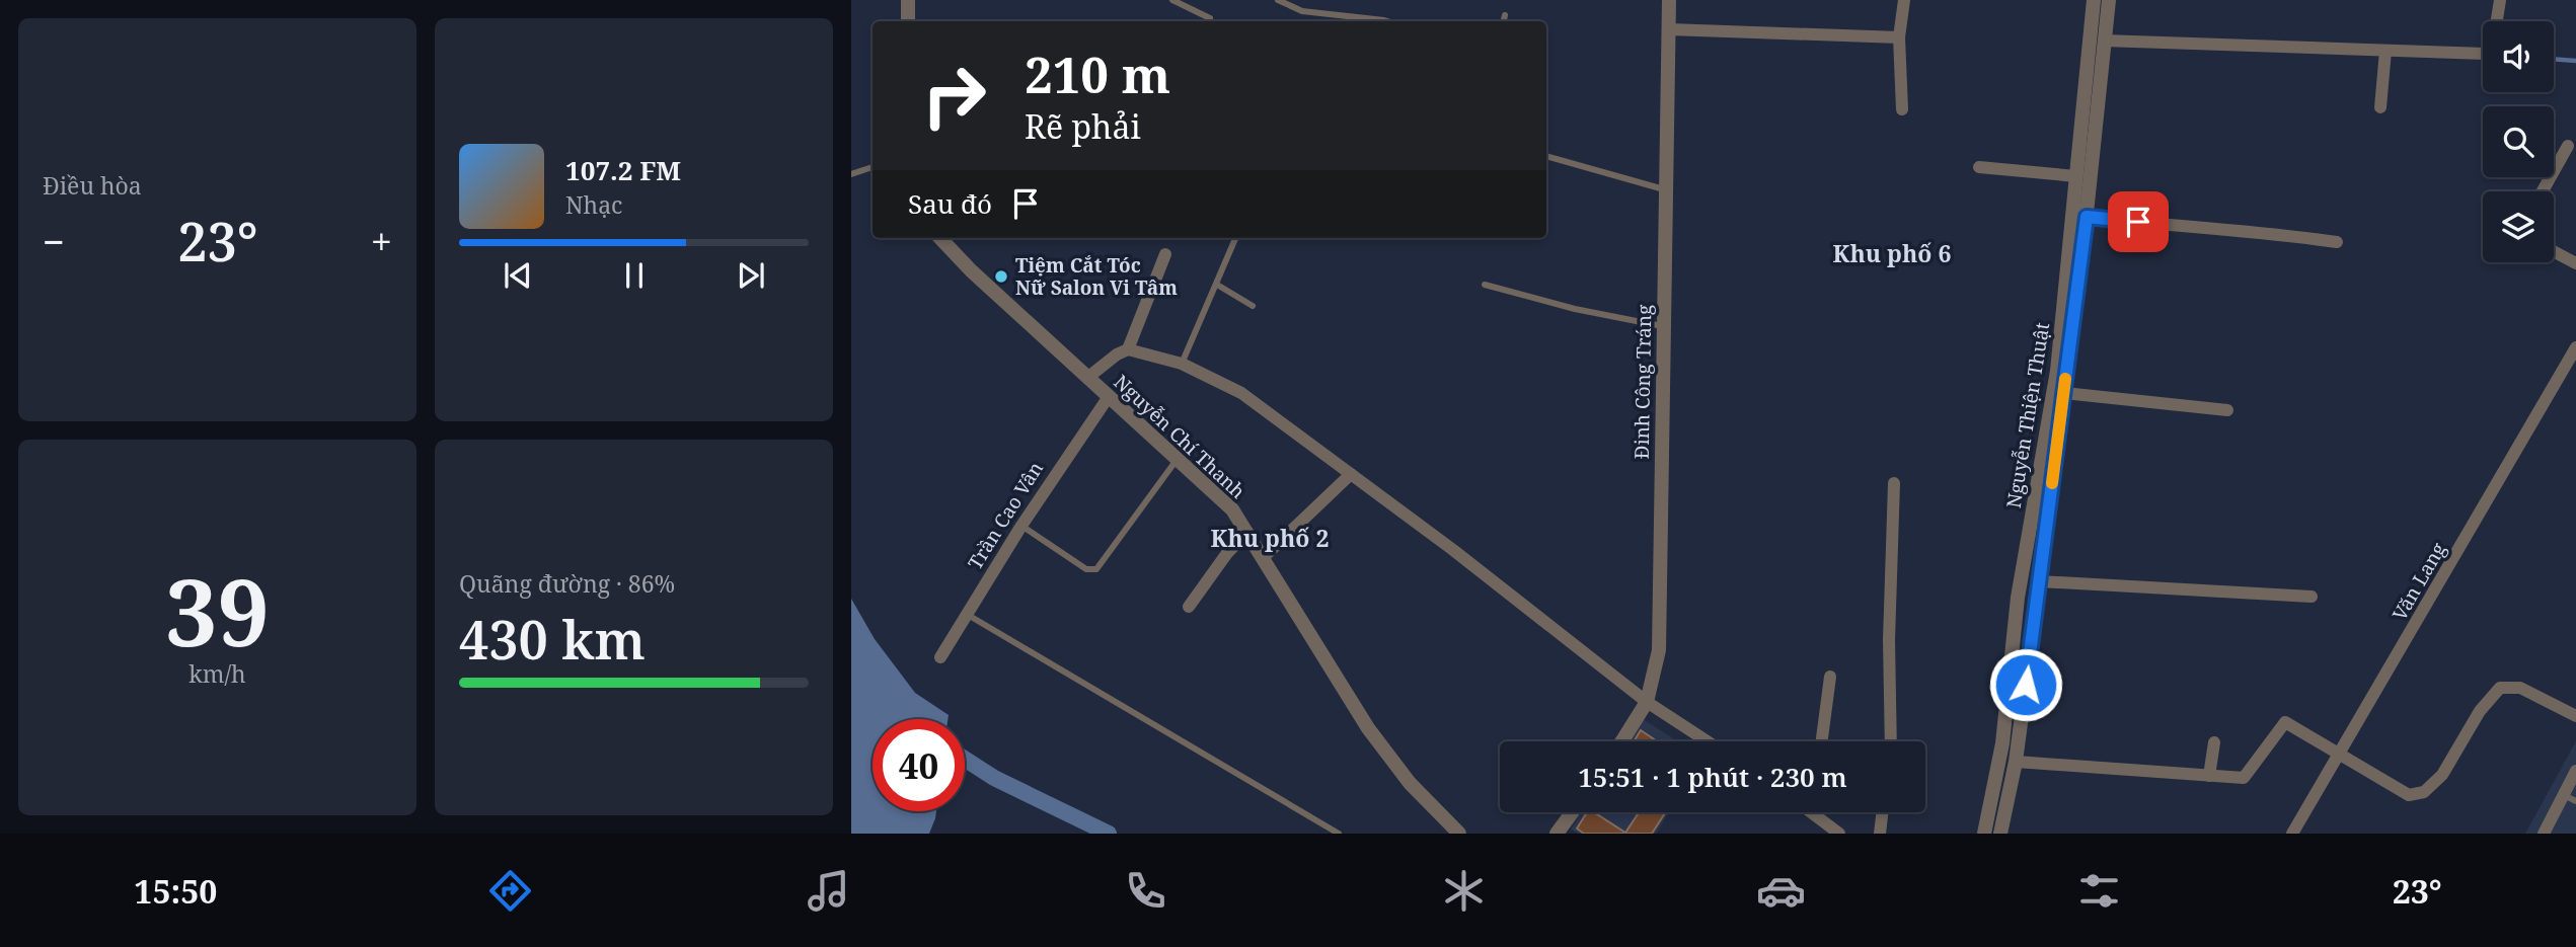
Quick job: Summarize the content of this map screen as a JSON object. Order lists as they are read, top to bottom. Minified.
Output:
{"streets":{"street":["Đinh Công Tráng","Nguyễn Thiện Thuật","Nguyễn Chí Thanh","Trần Cao Vân","Văn Lang"]},"crossings":[["Nguyễn Chí Thanh","Trần Cao Vân"]],"districts":["Khu phố 6","Khu phố 2"],"places":["Tiệm Cắt Tóc Nữ Salon Vi Tâm"],"page":{"tile":["Điều hòa",["39","km/h"],["Quãng đường · 86%","430 km"]],"turn":["210 m","Rẽ phải"],"song":["107.2 FM","Nhạc"],"then":"Sau đó","heat":["−","23°","+"],"limit":"40","trip":"15:51 · 1 phút · 230 m","tabs":["15:50","23°"]}}
